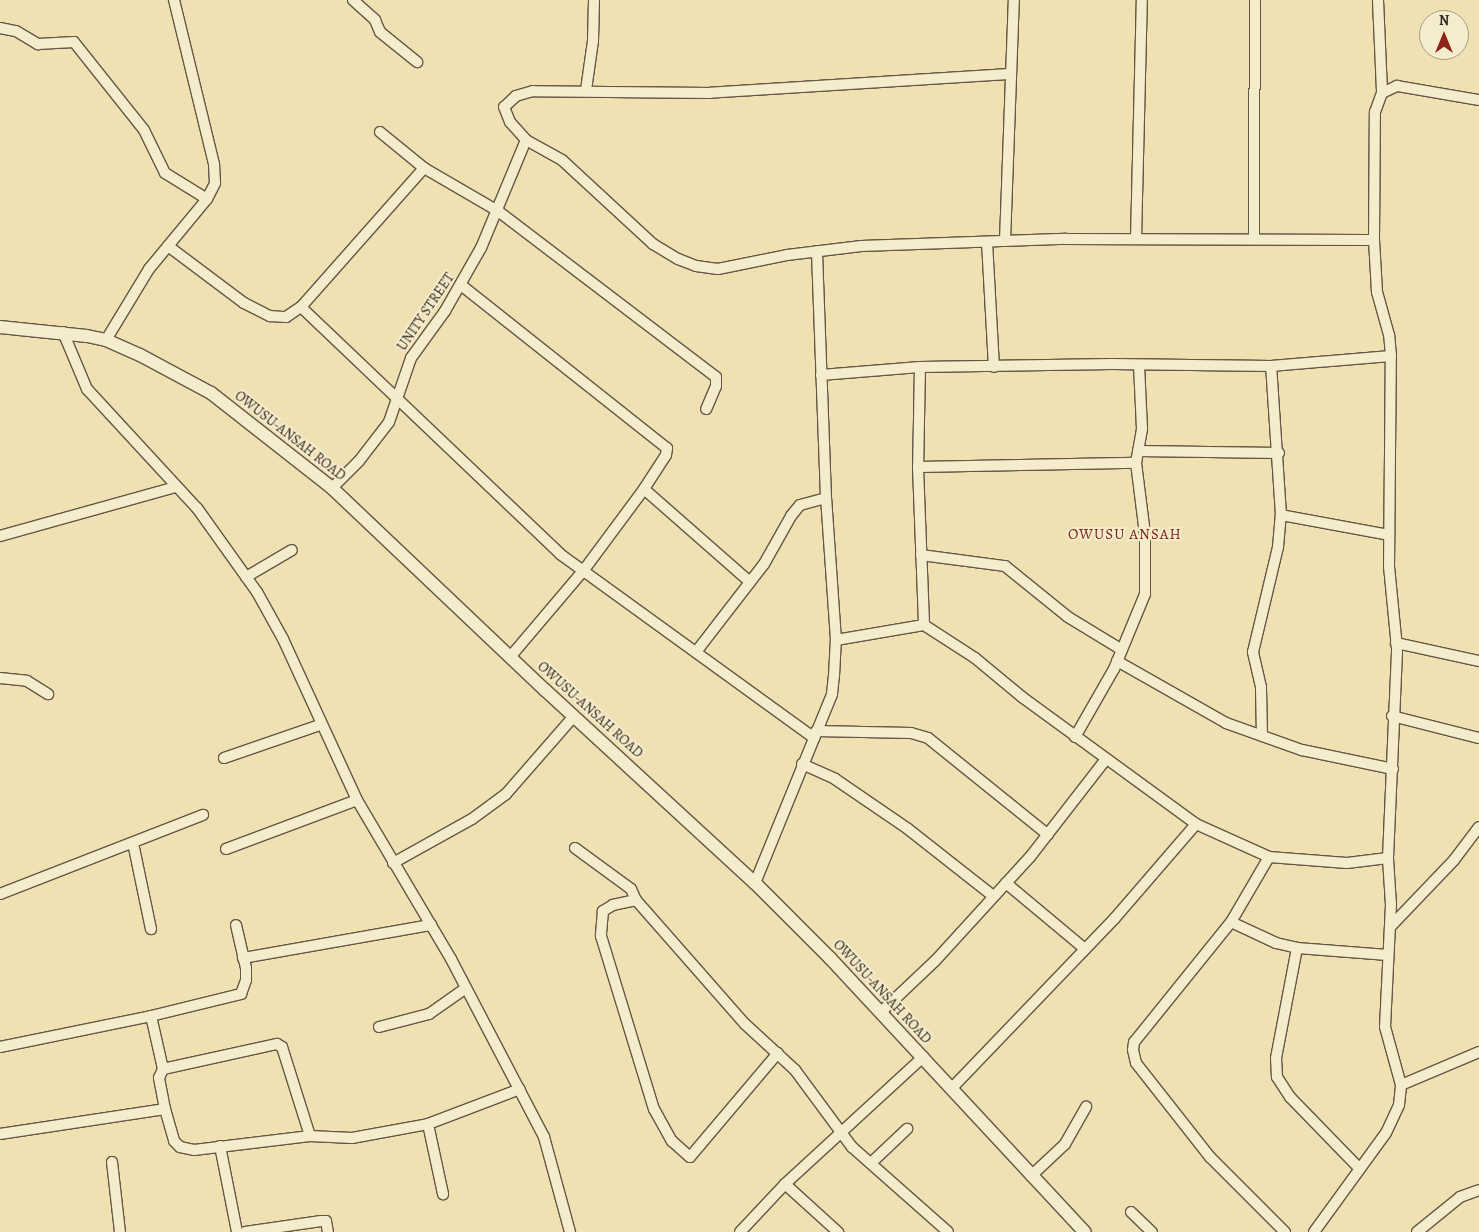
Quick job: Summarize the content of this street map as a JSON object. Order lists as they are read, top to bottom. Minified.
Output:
{"streets":{"street":["UNITY STREET","OWUSU-ANSAH ROAD"]},"crossings":[["UNITY STREET","OWUSU-ANSAH ROAD"]],"districts":["OWUSU ANSAH"],"north":"top"}
